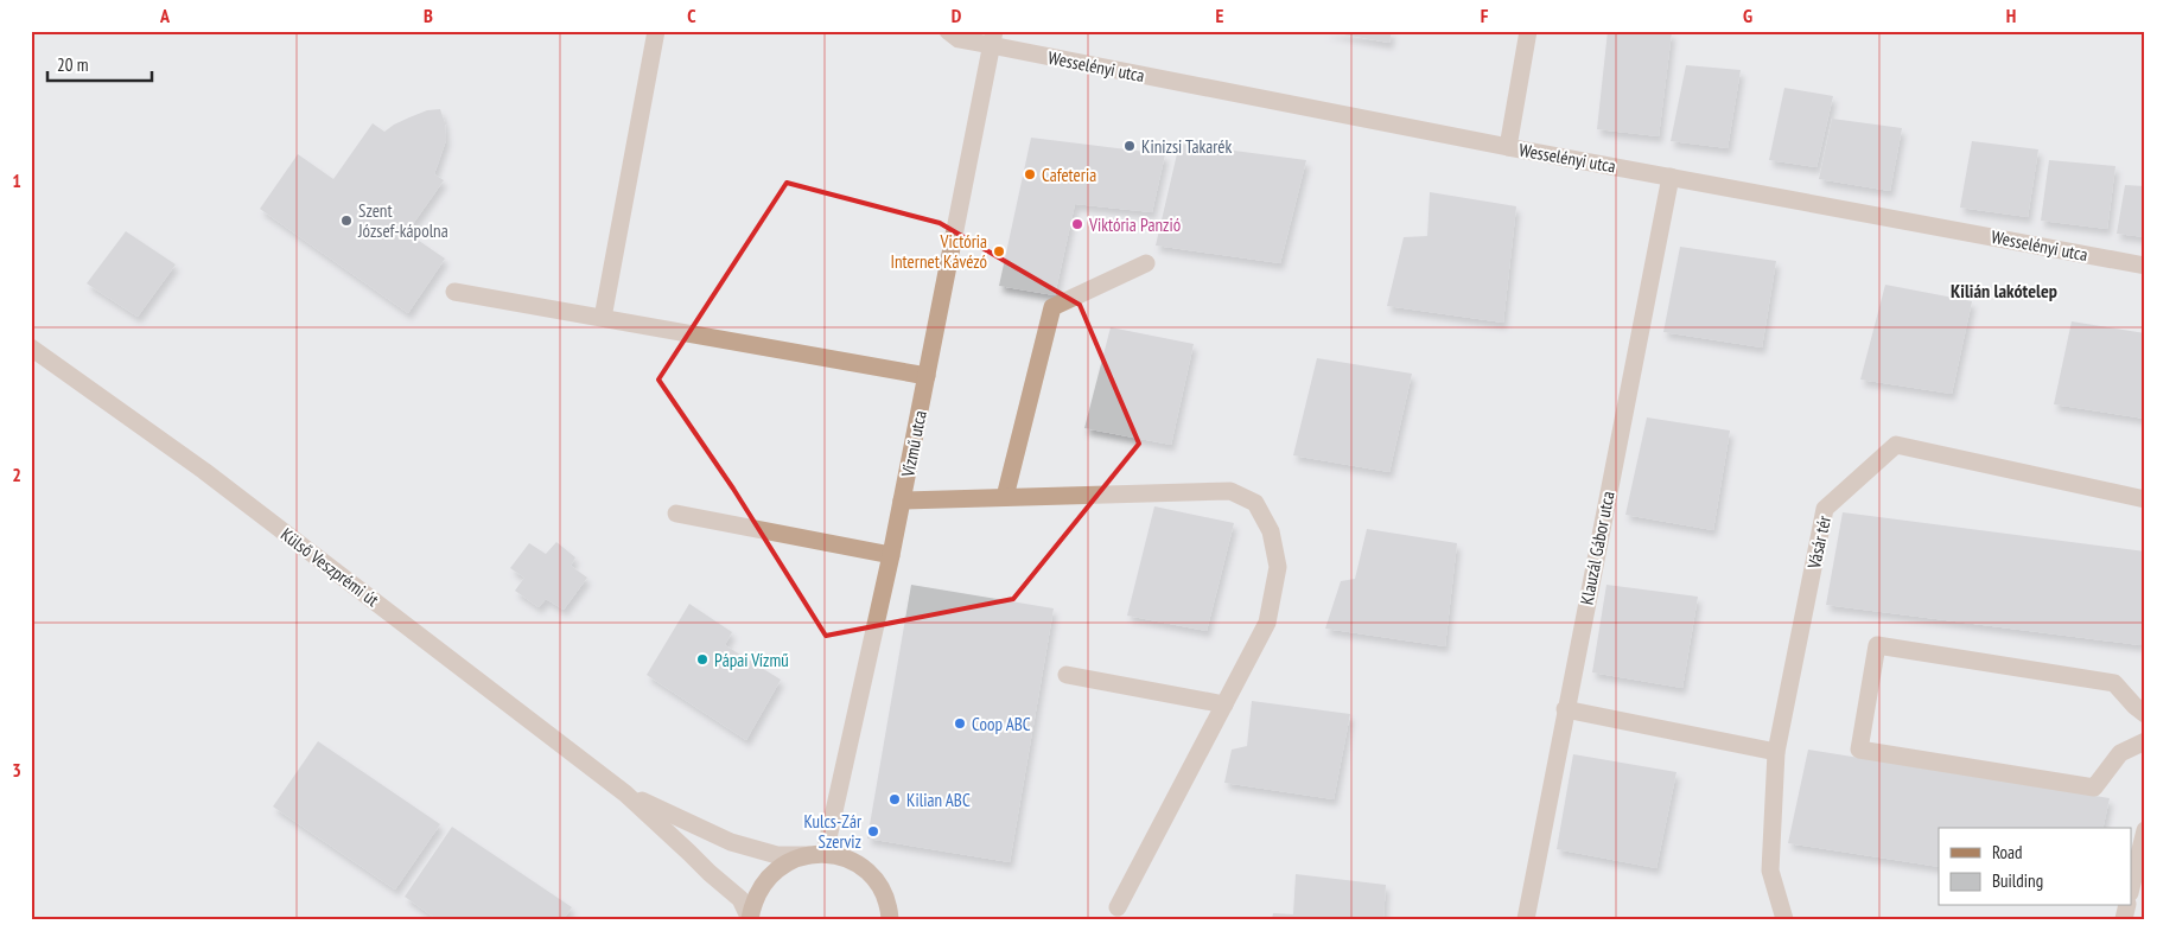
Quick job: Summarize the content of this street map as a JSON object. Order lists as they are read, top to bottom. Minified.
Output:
{"streets":{"street":["Wesselényi utca","Vízmű utca","Vásár tér","Klauzál Gábor utca","Külső Veszprémi út"]},"crossings":[["Wesselényi utca","Vízmű utca"],["Wesselényi utca","Klauzál Gábor utca"],["Vízmű utca","Külső Veszprémi út"]],"districts":["Kilián lakótelep"],"places":["Kinizsi Takarék","Cafeteria","Szent József-kápolna","Viktória Panzió","Victória Internet Kávézó","Pápai Vízmű","Coop ABC","Kilian ABC","Kulcs-Zár Szerviz"],"legend":["Road","Building"],"scale_bar":"20 m","grid":{"columns":["A","B","C","D","E","F","G","H"],"rows":["1","2","3"]}}
